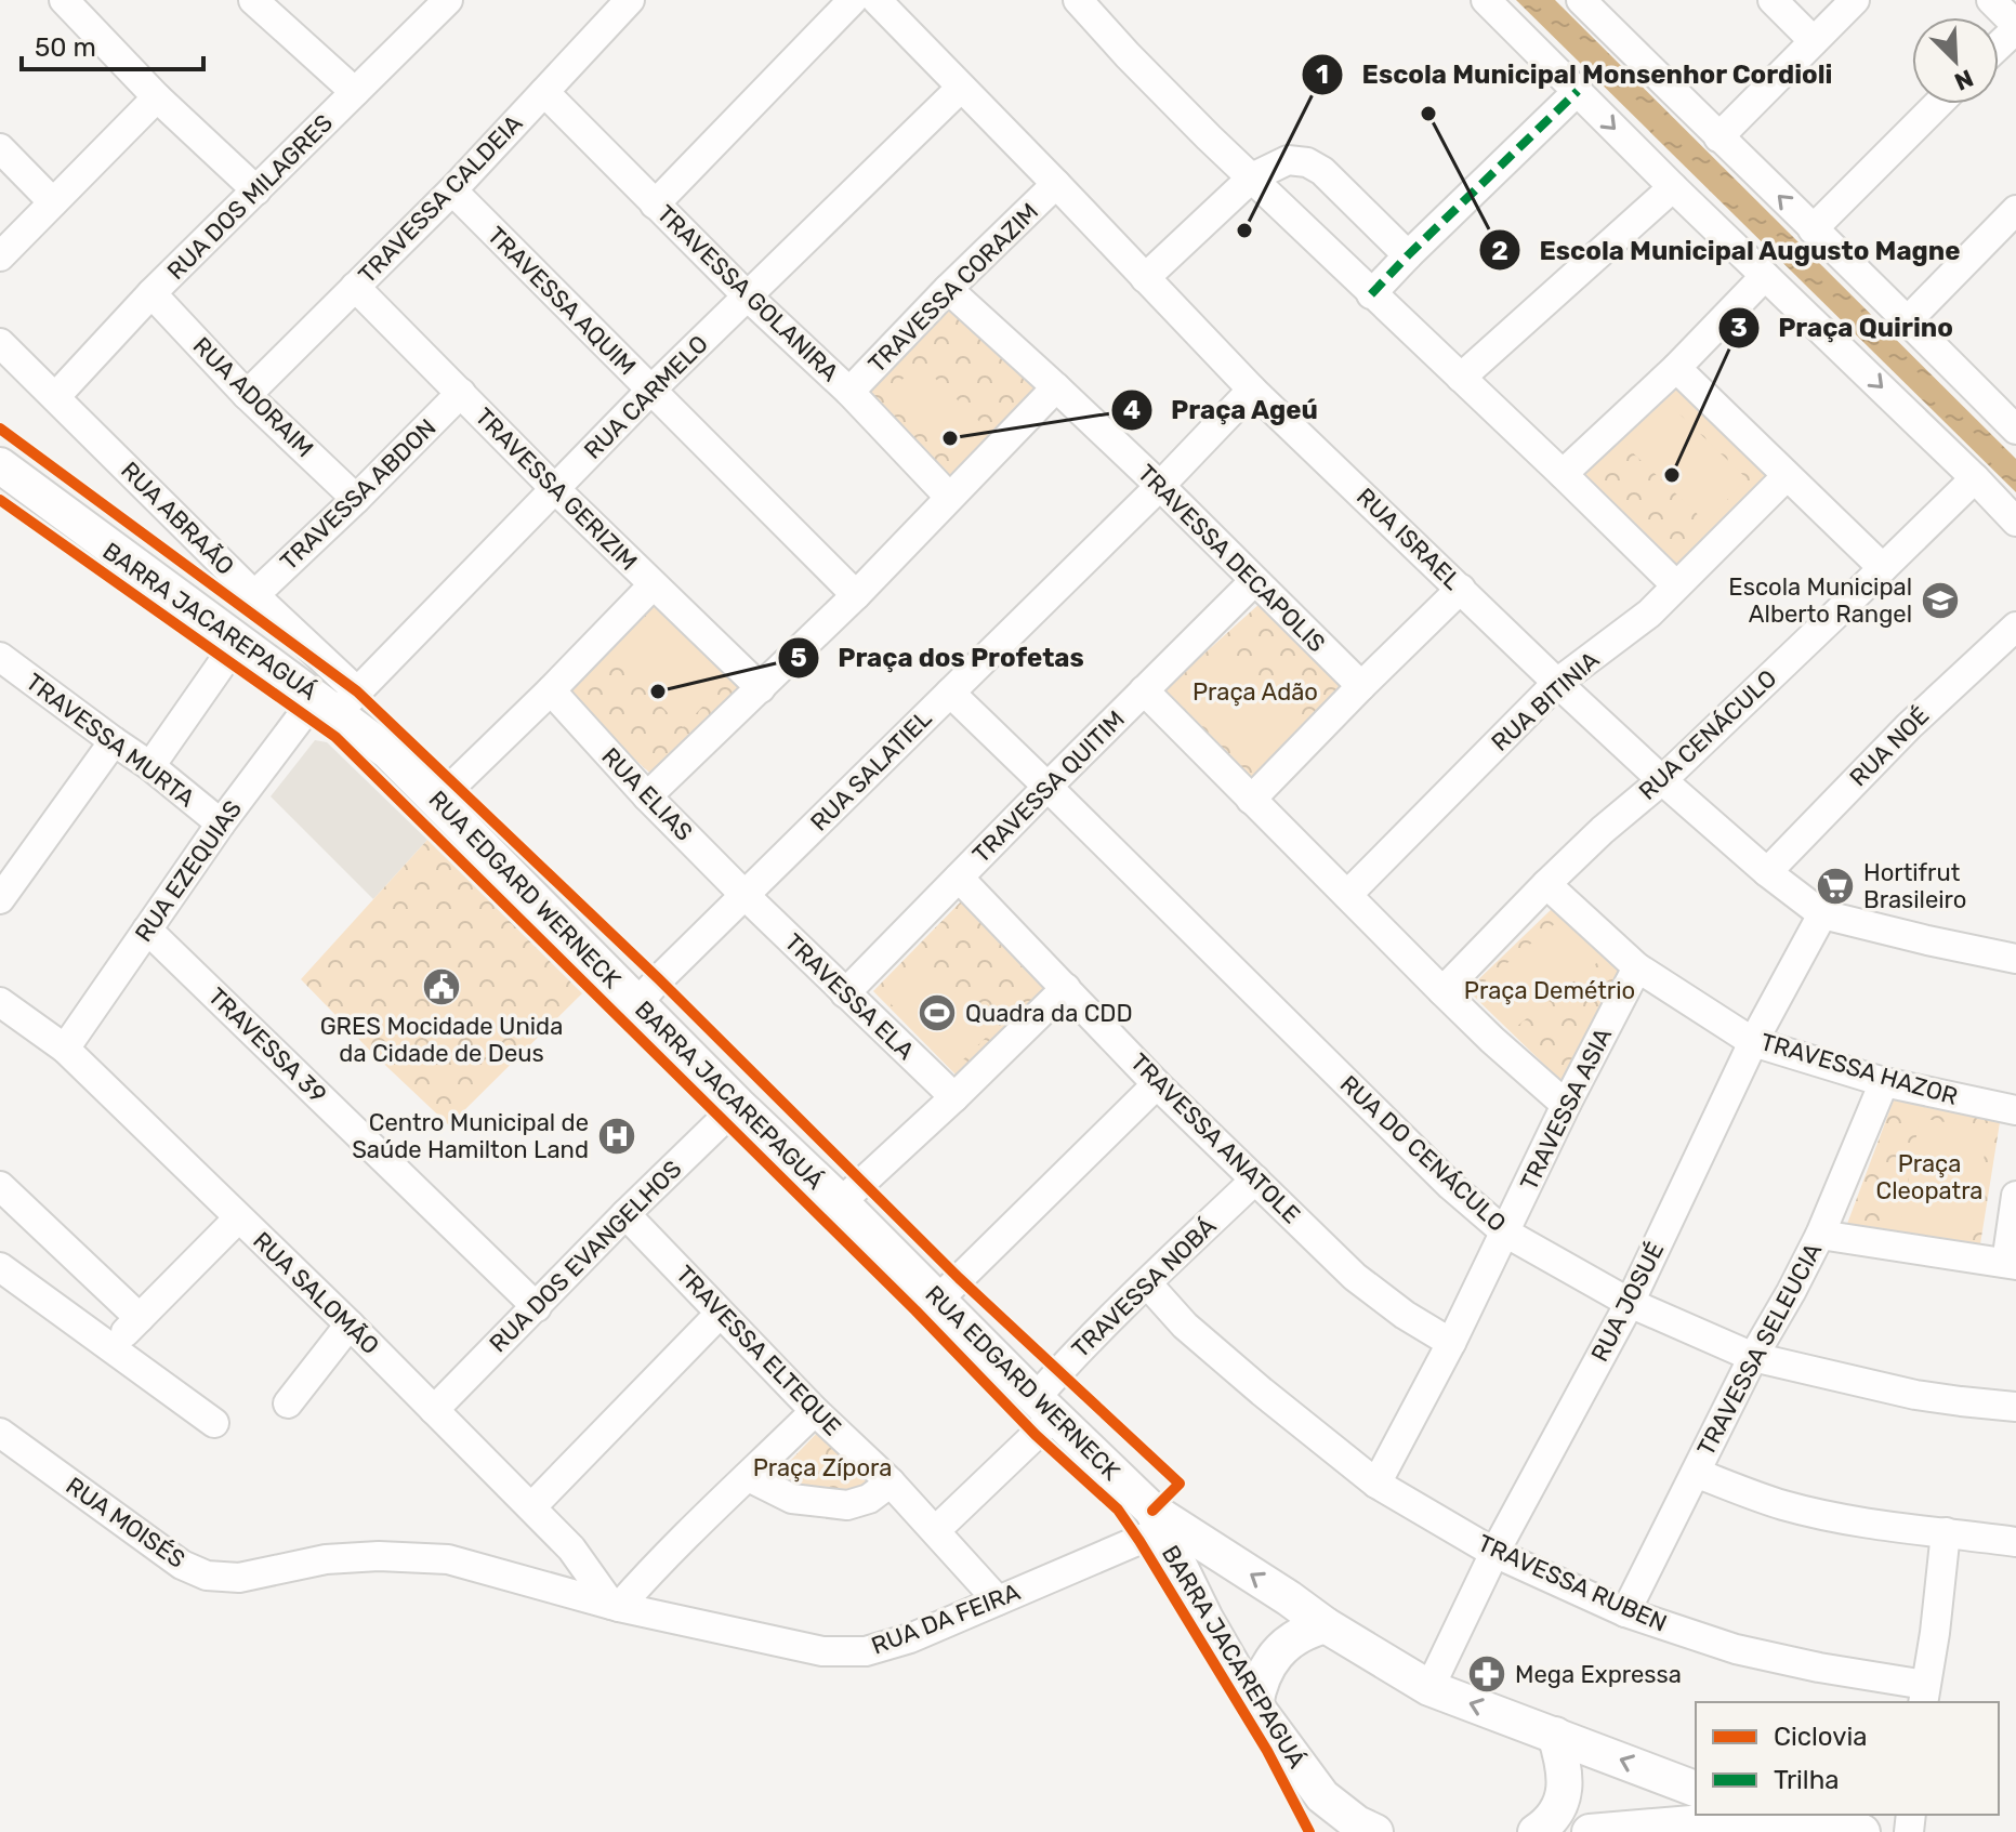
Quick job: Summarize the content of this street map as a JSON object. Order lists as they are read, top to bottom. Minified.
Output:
{"streets":{"main road":["RUA EDGARD WERNECK"],"street":["RUA DOS MILAGRES","TRAVESSA CALDEIA","TRAVESSA CORAZIM","TRAVESSA GOLANIRA","TRAVESSA AQUIM","RUA ADORAIM","RUA CARMELO","TRAVESSA GERIZIM","TRAVESSA ABDON","RUA ABRAÃO","RUA ISRAEL","TRAVESSA DECAPOLIS","RUA BITINIA","RUA CENÁCULO","TRAVESSA MURTA","RUA NOÉ","RUA SALATIEL","TRAVESSA QUITIM","RUA ELIAS","RUA EZEQUIAS","TRAVESSA ELA","TRAVESSA 39","TRAVESSA HAZOR","TRAVESSA ASIA","TRAVESSA ANATOLE","RUA DO CENÁCULO","RUA DOS EVANGELHOS","TRAVESSA NOBÁ","RUA SALOMÃO","RUA JOSUÉ","TRAVESSA SELEUCIA","TRAVESSA ELTEQUE","RUA MOISÉS","TRAVESSA RUBEN","RUA DA FEIRA"],"cycle path":["BARRA JACAREPAGUÁ"]},"crossings":[["RUA DOS MILAGRES","RUA ADORAIM"],["RUA DOS MILAGRES","RUA ABRAÃO"],["TRAVESSA CALDEIA","TRAVESSA GOLANIRA"],["TRAVESSA CALDEIA","TRAVESSA AQUIM"],["TRAVESSA CALDEIA","RUA ADORAIM"],["TRAVESSA CALDEIA","TRAVESSA GERIZIM"],["TRAVESSA CORAZIM","TRAVESSA GOLANIRA"],["TRAVESSA CORAZIM","RUA ISRAEL"],["TRAVESSA CORAZIM","TRAVESSA DECAPOLIS"],["TRAVESSA GOLANIRA","RUA CARMELO"],["TRAVESSA AQUIM","RUA CARMELO"],["RUA ADORAIM","TRAVESSA ABDON"],["RUA CARMELO","TRAVESSA GERIZIM"],["RUA CARMELO","RUA ABRAÃO"],["RUA CARMELO","RUA ISRAEL"],["RUA CARMELO","RUA EZEQUIAS"],["RUA CARMELO","RUA EDGARD WERNECK"],["TRAVESSA GERIZIM","TRAVESSA ABDON"],["TRAVESSA ABDON","RUA ABRAÃO"],["RUA ABRAÃO","RUA EZEQUIAS"],["RUA ABRAÃO","RUA EDGARD WERNECK"],["RUA ISRAEL","RUA BITINIA"],["RUA ISRAEL","RUA CENÁCULO"],["RUA ISRAEL","RUA NOÉ"],["RUA ISRAEL","RUA SALATIEL"],["RUA ISRAEL","RUA JOSUÉ"],["TRAVESSA DECAPOLIS","RUA SALATIEL"],["TRAVESSA DECAPOLIS","TRAVESSA QUITIM"],["RUA CENÁCULO","TRAVESSA HAZOR"],["TRAVESSA MURTA","RUA EZEQUIAS"],["RUA SALATIEL","RUA ELIAS"],["RUA SALATIEL","RUA EDGARD WERNECK"],["RUA SALATIEL","TRAVESSA ELA"],["RUA SALATIEL","RUA DO CENÁCULO"],["TRAVESSA QUITIM","TRAVESSA ELA"],["TRAVESSA QUITIM","TRAVESSA ANATOLE"],["TRAVESSA QUITIM","RUA DO CENÁCULO"],["RUA ELIAS","TRAVESSA ELA"],["RUA EZEQUIAS","RUA EDGARD WERNECK"],["RUA EZEQUIAS","TRAVESSA 39"],["RUA EZEQUIAS","RUA SALOMÃO"],["RUA EDGARD WERNECK","RUA DOS EVANGELHOS"],["RUA EDGARD WERNECK","TRAVESSA NOBÁ"],["RUA EDGARD WERNECK","RUA DA FEIRA"],["TRAVESSA 39","RUA DOS EVANGELHOS"],["TRAVESSA HAZOR","TRAVESSA ASIA"],["TRAVESSA HAZOR","RUA JOSUÉ"],["TRAVESSA HAZOR","TRAVESSA SELEUCIA"],["TRAVESSA ASIA","TRAVESSA ANATOLE"],["TRAVESSA ASIA","RUA DO CENÁCULO"],["TRAVESSA ASIA","TRAVESSA RUBEN"],["TRAVESSA ANATOLE","TRAVESSA NOBÁ"],["RUA DO CENÁCULO","RUA JOSUÉ"],["RUA DO CENÁCULO","TRAVESSA SELEUCIA"],["RUA DOS EVANGELHOS","RUA SALOMÃO"],["RUA DOS EVANGELHOS","TRAVESSA ELTEQUE"],["TRAVESSA NOBÁ","TRAVESSA ELTEQUE"],["TRAVESSA NOBÁ","TRAVESSA RUBEN"],["RUA SALOMÃO","RUA MOISÉS"],["RUA SALOMÃO","RUA DA FEIRA"],["RUA JOSUÉ","TRAVESSA RUBEN"],["TRAVESSA SELEUCIA","TRAVESSA RUBEN"],["TRAVESSA ELTEQUE","RUA DA FEIRA"],["RUA MOISÉS","RUA DA FEIRA"]],"parks":["Praça Adão","Praça Demétrio","Praça Cleopatra","Praça Zípora"],"places":{"other":["Escola Municipal Augusto Magne","Escola Municipal Monsenhor Cordioli","Praça Ageú","Praça Quirino","Praça dos Profetas"],"school or university":["Escola Municipal Alberto Rangel"],"supermarket":["Hortifrut Brasileiro"],"public building":["GRES Mocidade Unida da Cidade de Deus"],"sports":["Quadra da CDD"],"hospital":["Centro Municipal de Saúde Hamilton Land"],"pharmacy":["Mega Expressa"]},"legend":["Ciclovia","Trilha"],"scale_bar":"50 m","north":"bottom right"}
